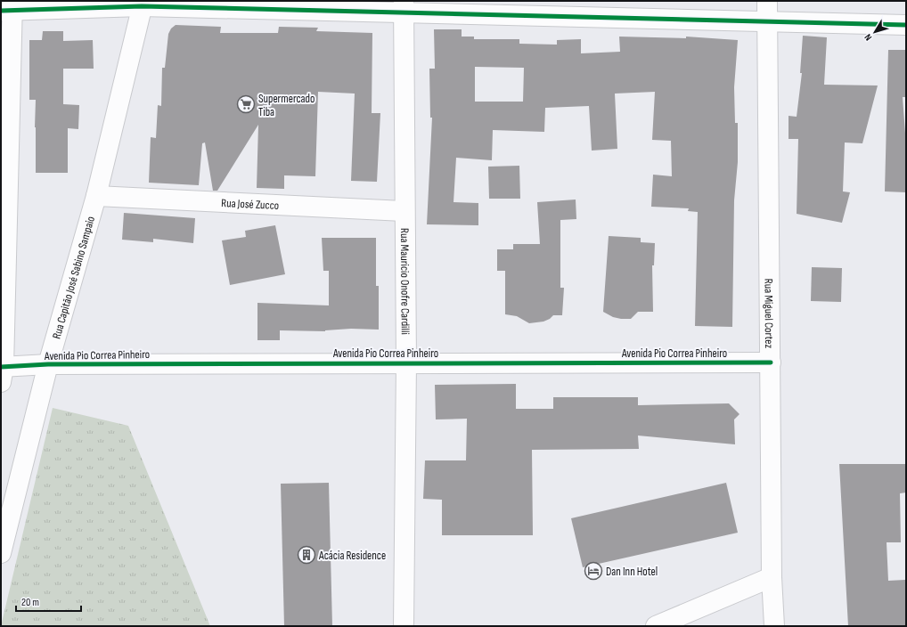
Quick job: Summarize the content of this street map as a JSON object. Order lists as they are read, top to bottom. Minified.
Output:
{"streets":{"street":["Rua José Zucco","Rua Capitão José Sabino Sampaio","Rua Mauricio Onofre Cardilli","Rua Miguel Cortez","Avenida Pio Correa Pinheiro"]},"crossings":[["Rua José Zucco","Rua Capitão José Sabino Sampaio"],["Rua José Zucco","Rua Mauricio Onofre Cardilli"],["Rua Capitão José Sabino Sampaio","Avenida Pio Correa Pinheiro"],["Rua Mauricio Onofre Cardilli","Avenida Pio Correa Pinheiro"],["Rua Miguel Cortez","Avenida Pio Correa Pinheiro"]],"places":{"supermarket":["Supermercado Tiba"],"building":["Acácia Residence"],"hotel":["Dan Inn Hotel"]},"scale_bar":"20 m","north":"bottom left"}
